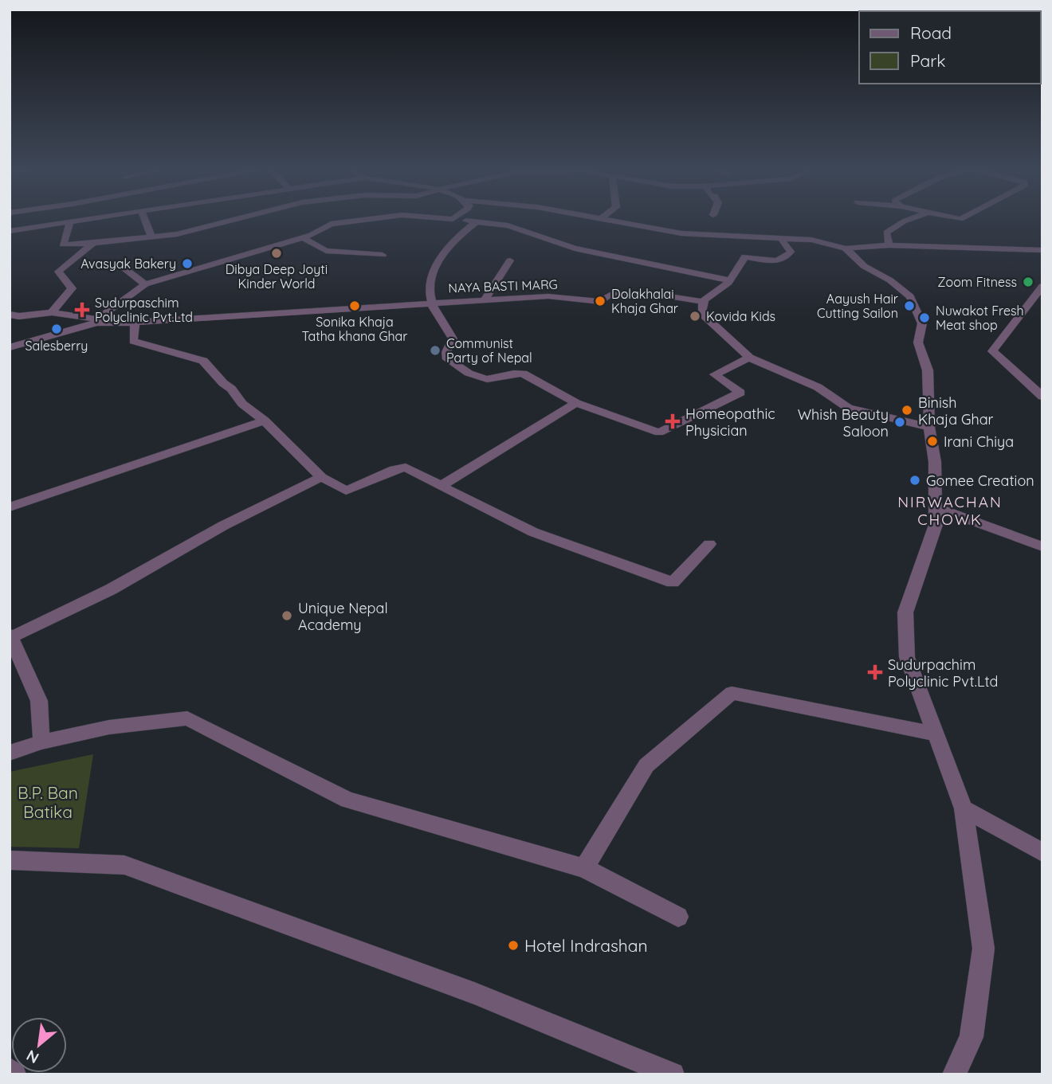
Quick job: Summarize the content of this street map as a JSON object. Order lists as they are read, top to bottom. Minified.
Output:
{"streets":{"street":["NAYA BASTI MARG"]},"districts":["NIRWACHAN CHOWK"],"parks":["B.P. Ban Batika"],"places":{"other":["Dibya Deep Joyti Kinder World","Avasyak Bakery","Zoom Fitness","Dolakhalai Khaja Ghar","Sonika Khaja Tatha khana Ghar","Aayush Hair Cutting Sailon","Kovida Kids","Nuwakot Fresh Meat shop","Salesberry","Communist Party of Nepal","Binish Khaja Ghar","Whish Beauty Saloon","Irani Chiya","Gomee Creation","Unique Nepal Academy","Hotel Indrashan"],"health":["Sudurpaschim Polyclinic Pvt.Ltd","Homeopathic Physician","Sudurpachim Polyclinic Pvt.Ltd"]},"legend":["Road","Park"],"north":"bottom left"}
